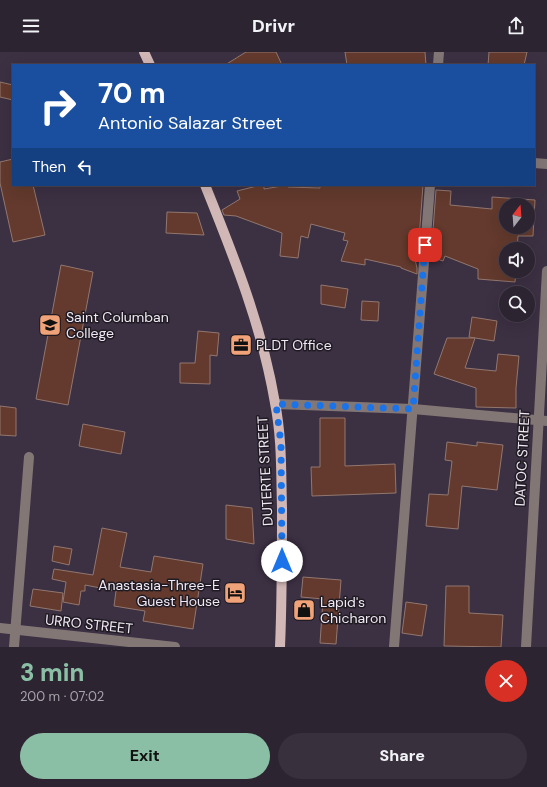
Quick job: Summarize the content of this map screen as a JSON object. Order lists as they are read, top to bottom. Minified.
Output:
{"streets":{"main road":["DUTERTE STREET"],"street":["DATOC STREET","URRO STREET"]},"places":{"school or university":["Saint Columban College"],"office":["PLDT Office"],"hotel":["Anastasia-Three-E Guest House"],"shop":["Lapid's Chicharon"]},"north":"top","page":{"header":"Drivr","turn":["70 m","Antonio Salazar Street"],"then":"Then","heading":["3 min","200 m · 07:02"],"buttons":["Exit","Share"]}}
